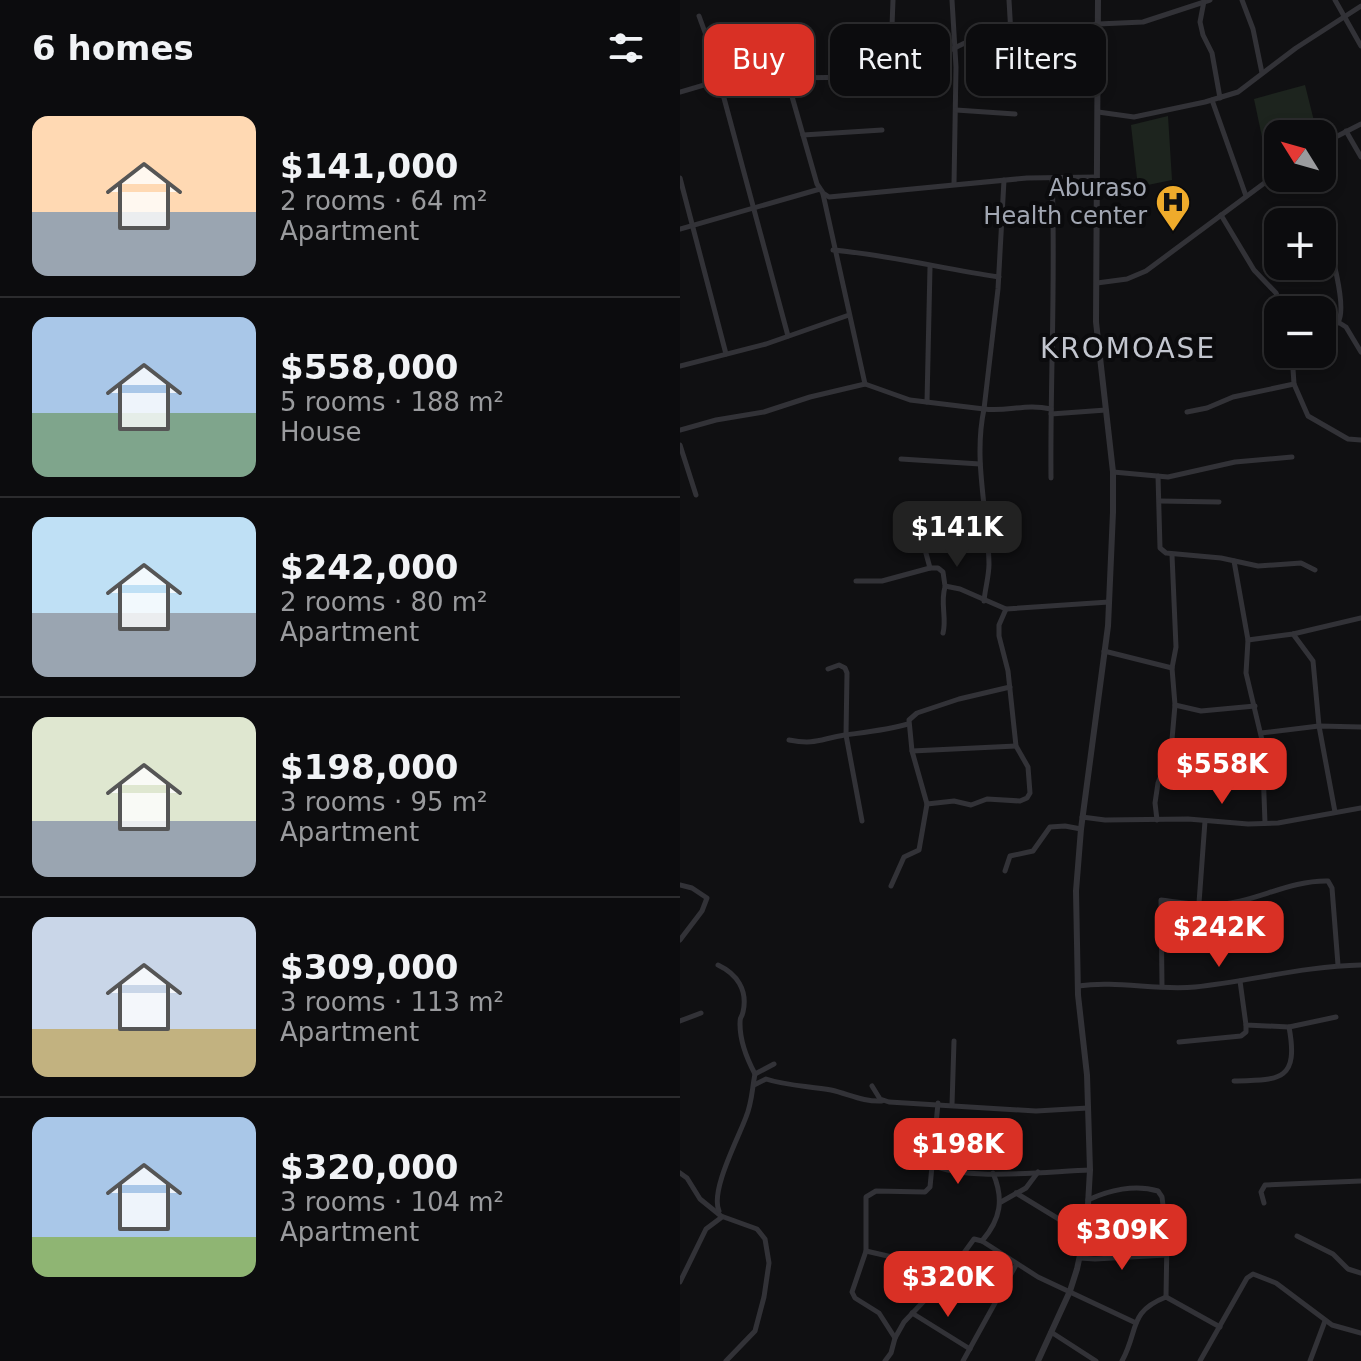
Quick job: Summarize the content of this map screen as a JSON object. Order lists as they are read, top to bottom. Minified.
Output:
{"districts":["KROMOASE"],"places":{"hospital":["Aburaso Health center"]},"north":"top left","page":{"heading":"6 homes","chip":["Buy","Rent","Filters"],"list":[{"name":"$141,000","note":"2 rooms · 64 m² · Apartment"},{"name":"$558,000","note":"5 rooms · 188 m² · House"},{"name":"$242,000","note":"2 rooms · 80 m² · Apartment"},{"name":"$198,000","note":"3 rooms · 95 m² · Apartment"},{"name":"$309,000","note":"3 rooms · 113 m² · Apartment"},{"name":"$320,000","note":"3 rooms · 104 m² · Apartment"}],"map_buttons":["+","−"],"price":["$141K","$558K","$242K","$198K","$309K","$320K"]}}
